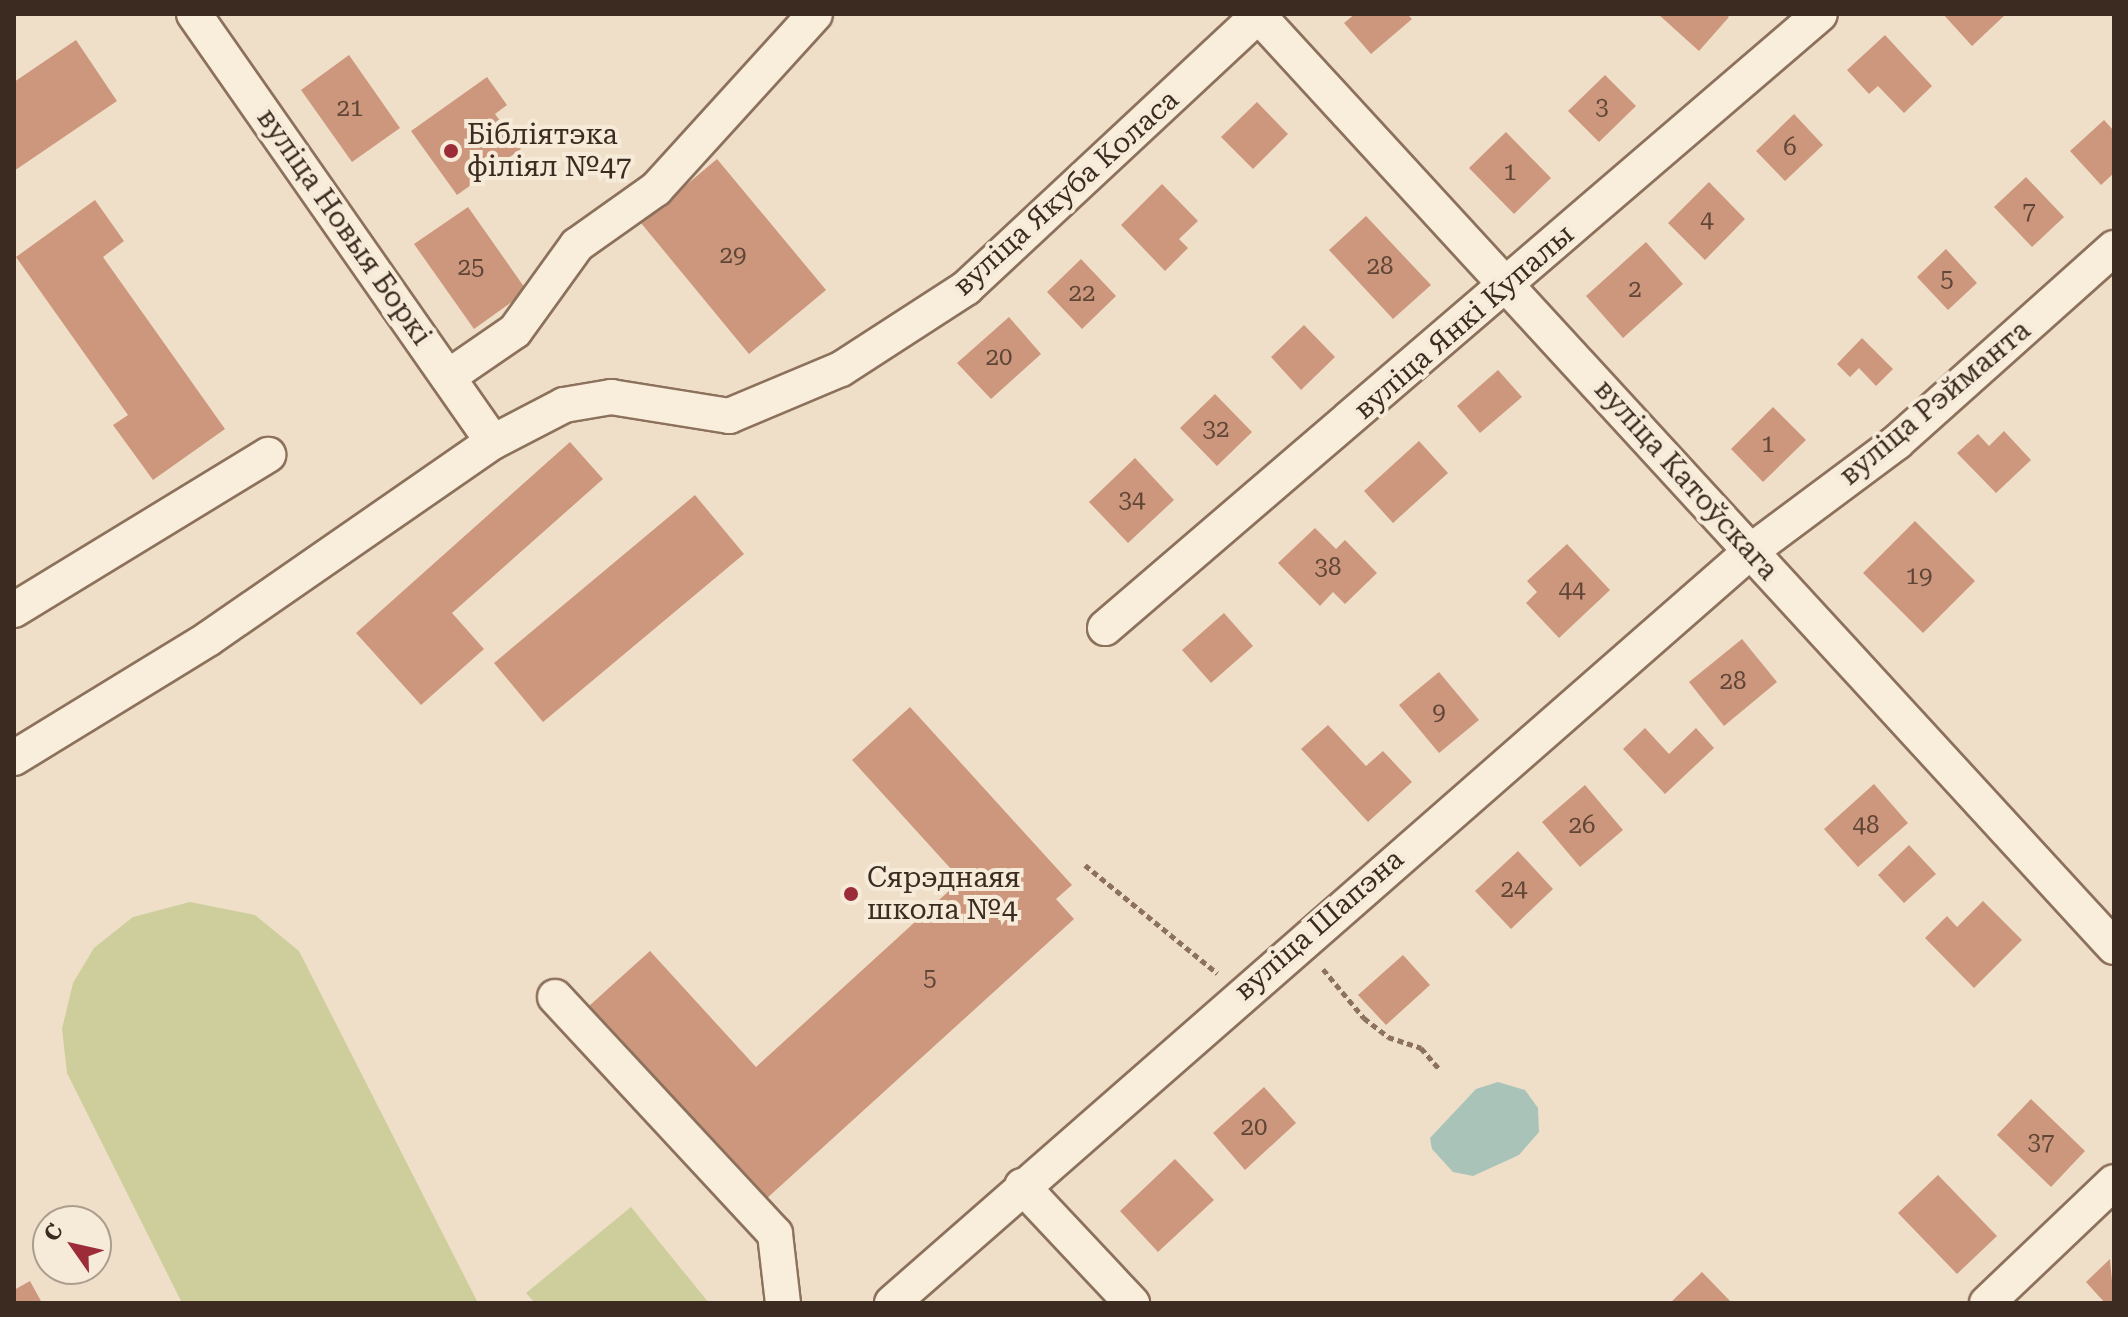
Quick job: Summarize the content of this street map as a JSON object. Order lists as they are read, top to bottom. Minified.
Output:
{"streets":{"street":["вуліца Якуба Коласа","вуліца Новыя Боркі","вуліца Янкі Купалы","вуліца Рэйманта","вуліца Катоўскага","вуліца Шапэна"]},"crossings":[["вуліца Якуба Коласа","вуліца Новыя Боркі"],["вуліца Якуба Коласа","вуліца Катоўскага"],["вуліца Янкі Купалы","вуліца Катоўскага"],["вуліца Рэйманта","вуліца Катоўскага"],["вуліца Рэйманта","вуліца Шапэна"],["вуліца Катоўскага","вуліца Шапэна"]],"places":["Бібліятэка філіял №47","Сярэднаяя школа №4"],"house_numbers":["3","21","6","1","7","4","29","28","25","5","2","22","20","32","1","34","38","19","44","28","9","26","48","24","5","20","37"],"north":"top left"}
